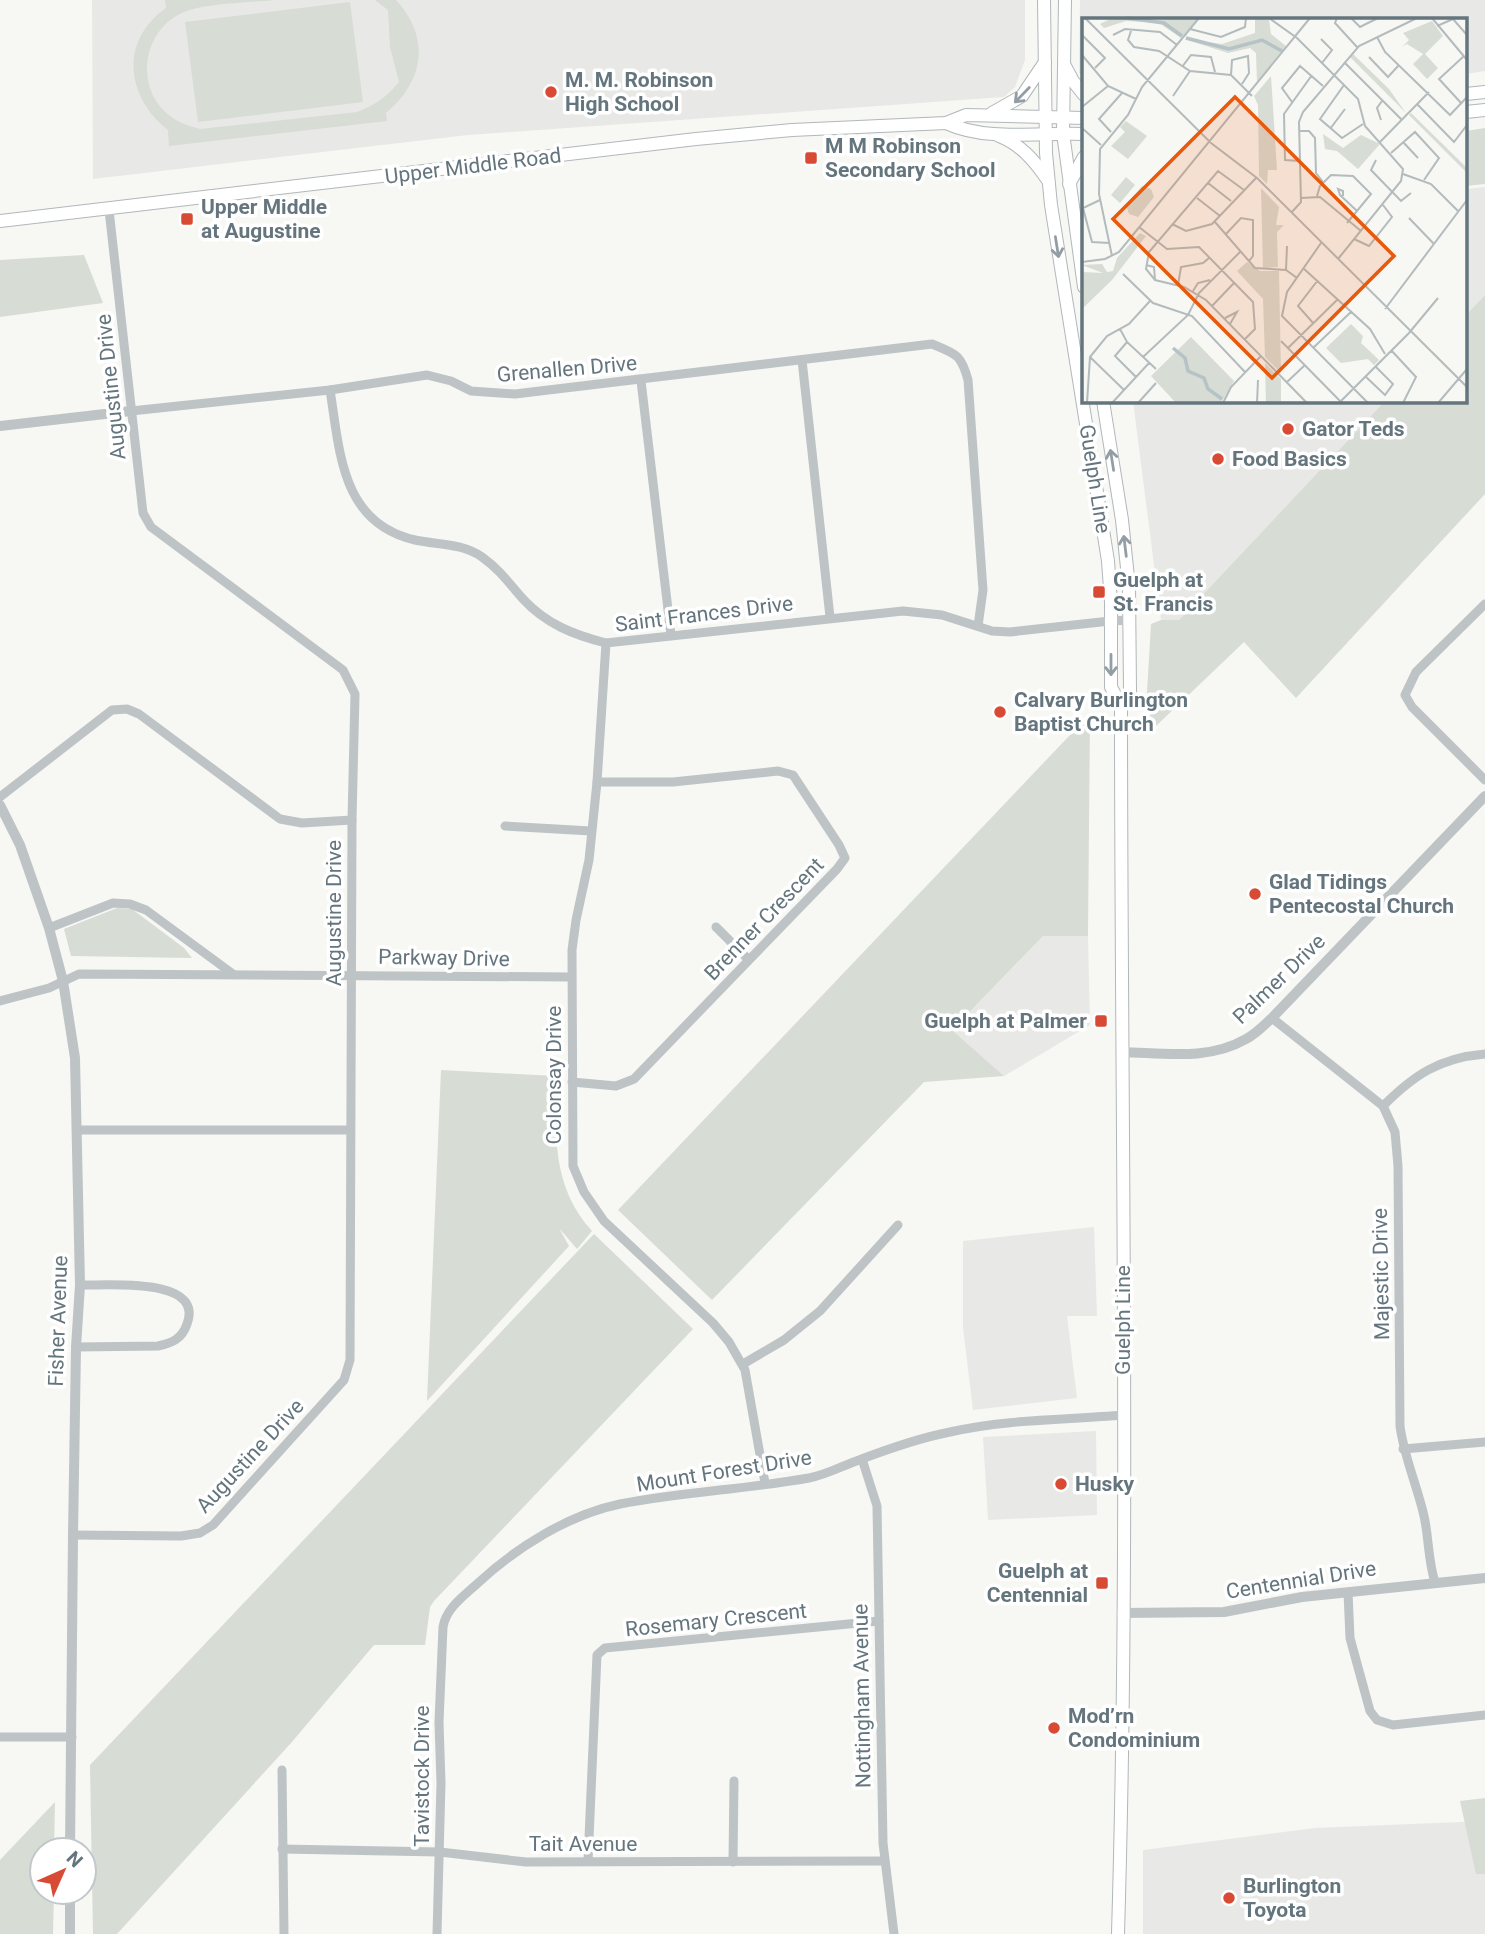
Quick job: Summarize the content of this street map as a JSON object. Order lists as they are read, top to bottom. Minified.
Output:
{"streets":{"main road":["Upper Middle Road","Guelph Line"],"street":["Grenallen Drive","Augustine Drive","Saint Frances Drive","Brenner Crescent","Parkway Drive","Palmer Drive","Colonsay Drive","Majestic Drive","Fisher Avenue","Mount Forest Drive","Centennial Drive","Rosemary Crescent","Nottingham Avenue","Tavistock Drive","Tait Avenue"]},"crossings":[["Upper Middle Road","Augustine Drive"],["Upper Middle Road","Guelph Line"],["Grenallen Drive","Augustine Drive"],["Grenallen Drive","Saint Frances Drive"],["Augustine Drive","Parkway Drive"],["Augustine Drive","Fisher Avenue"],["Guelph Line","Saint Frances Drive"],["Guelph Line","Palmer Drive"],["Guelph Line","Mount Forest Drive"],["Guelph Line","Centennial Drive"],["Saint Frances Drive","Colonsay Drive"],["Brenner Crescent","Colonsay Drive"],["Parkway Drive","Colonsay Drive"],["Parkway Drive","Fisher Avenue"],["Palmer Drive","Majestic Drive"],["Colonsay Drive","Mount Forest Drive"],["Majestic Drive","Centennial Drive"],["Mount Forest Drive","Nottingham Avenue"],["Mount Forest Drive","Tavistock Drive"],["Rosemary Crescent","Nottingham Avenue"],["Rosemary Crescent","Tait Avenue"],["Nottingham Avenue","Tait Avenue"],["Tavistock Drive","Tait Avenue"]],"places":{"other":["M. M. Robinson High School","Gator Teds","Food Basics","Calvary Burlington Baptist Church","Glad Tidings Pentecostal Church","Husky","Mod’rn Condominium","Burlington Toyota"],"transit":["M M Robinson Secondary School","Upper Middle at Augustine","Guelph at St. Francis","Guelph at Palmer","Guelph at Centennial"]},"north":"top right"}
